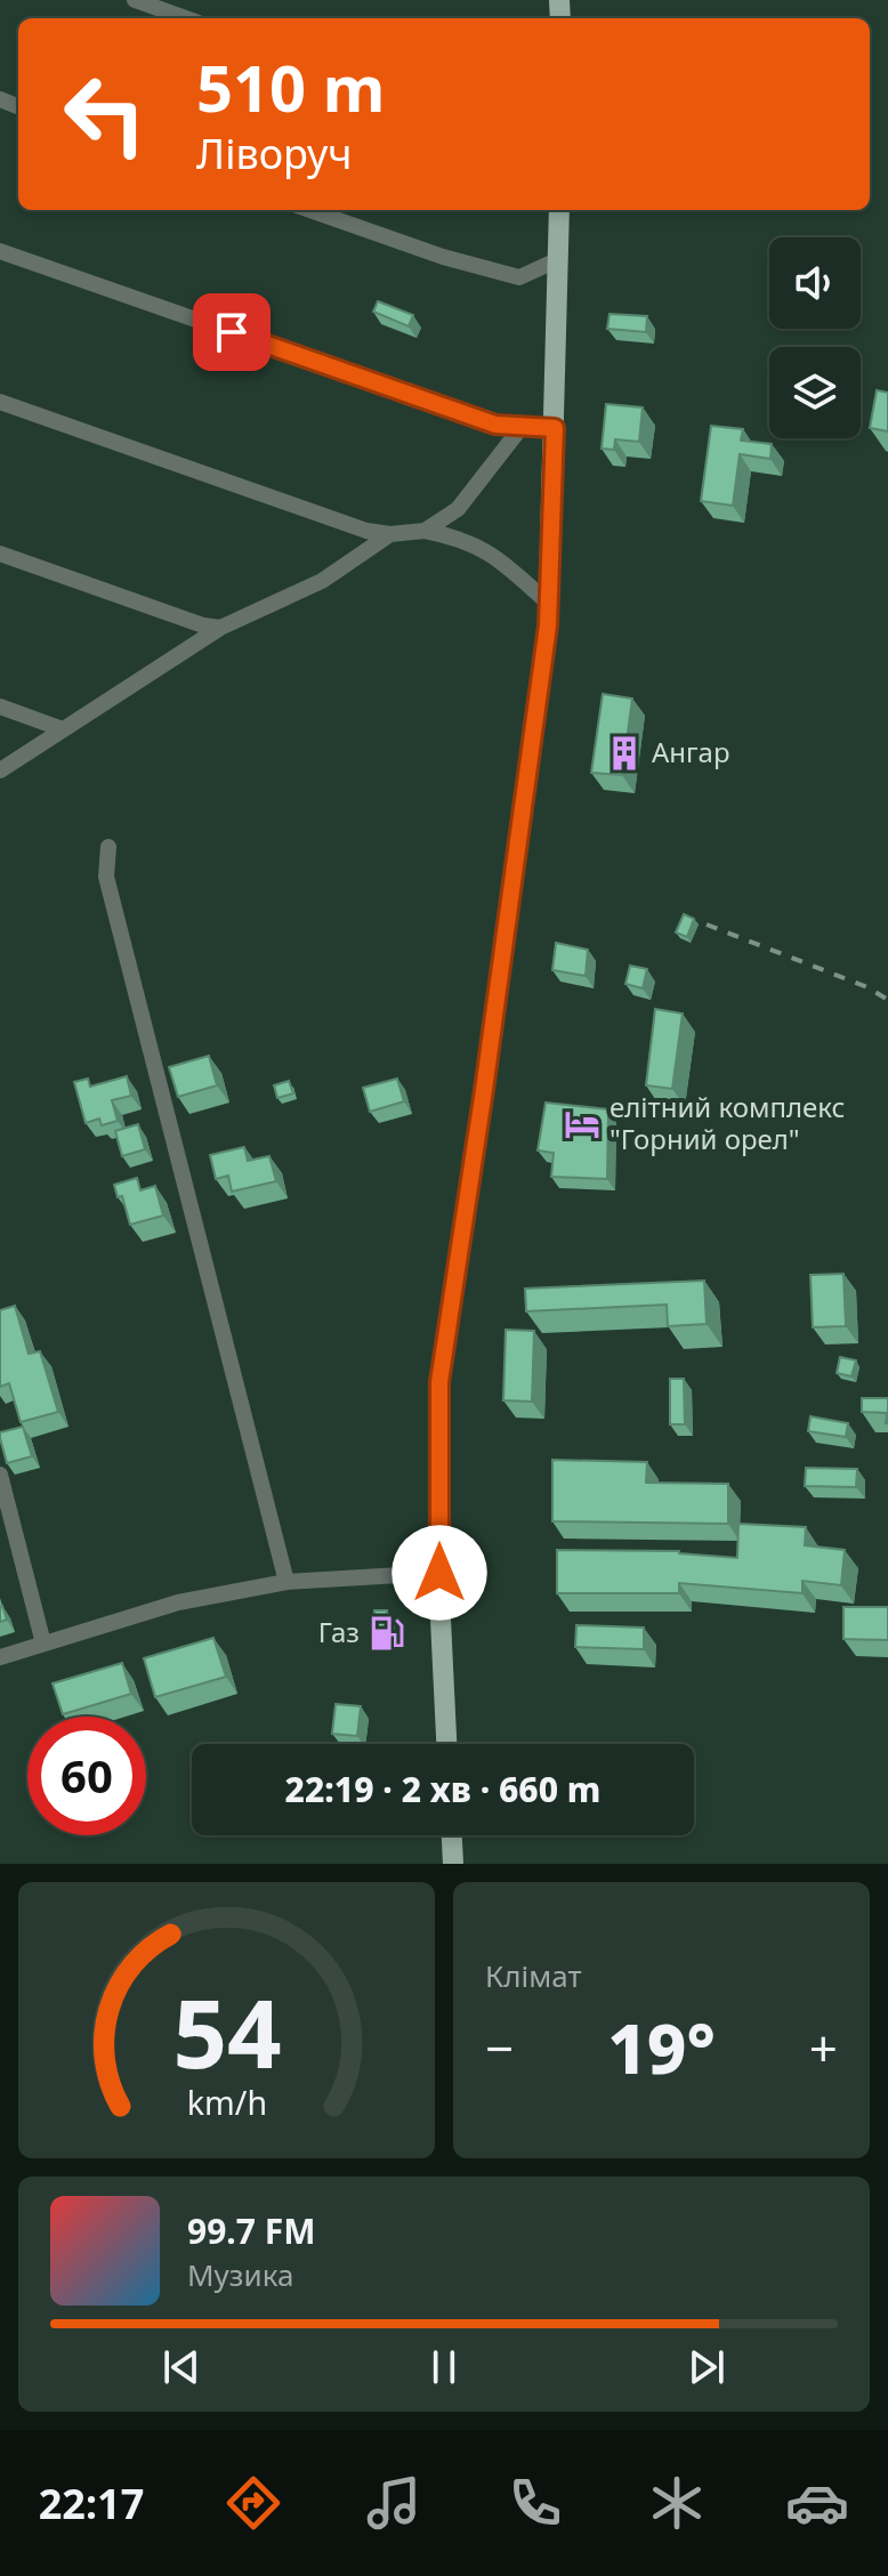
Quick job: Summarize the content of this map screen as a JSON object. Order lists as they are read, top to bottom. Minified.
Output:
{"places":{"building":["Ангар"],"hotel":["елітний комплекс \"Горний орел\""],"fuel station":["Газ"]},"page":{"turn":["510 m","Ліворуч"],"limit":"60","trip":"22:19 · 2 хв · 660 m","tile":"Клімат","heat":["−","19°","+"],"song":["99.7 FM","Музика"],"tabs":"22:17","gauge":["54","km/h"]}}
